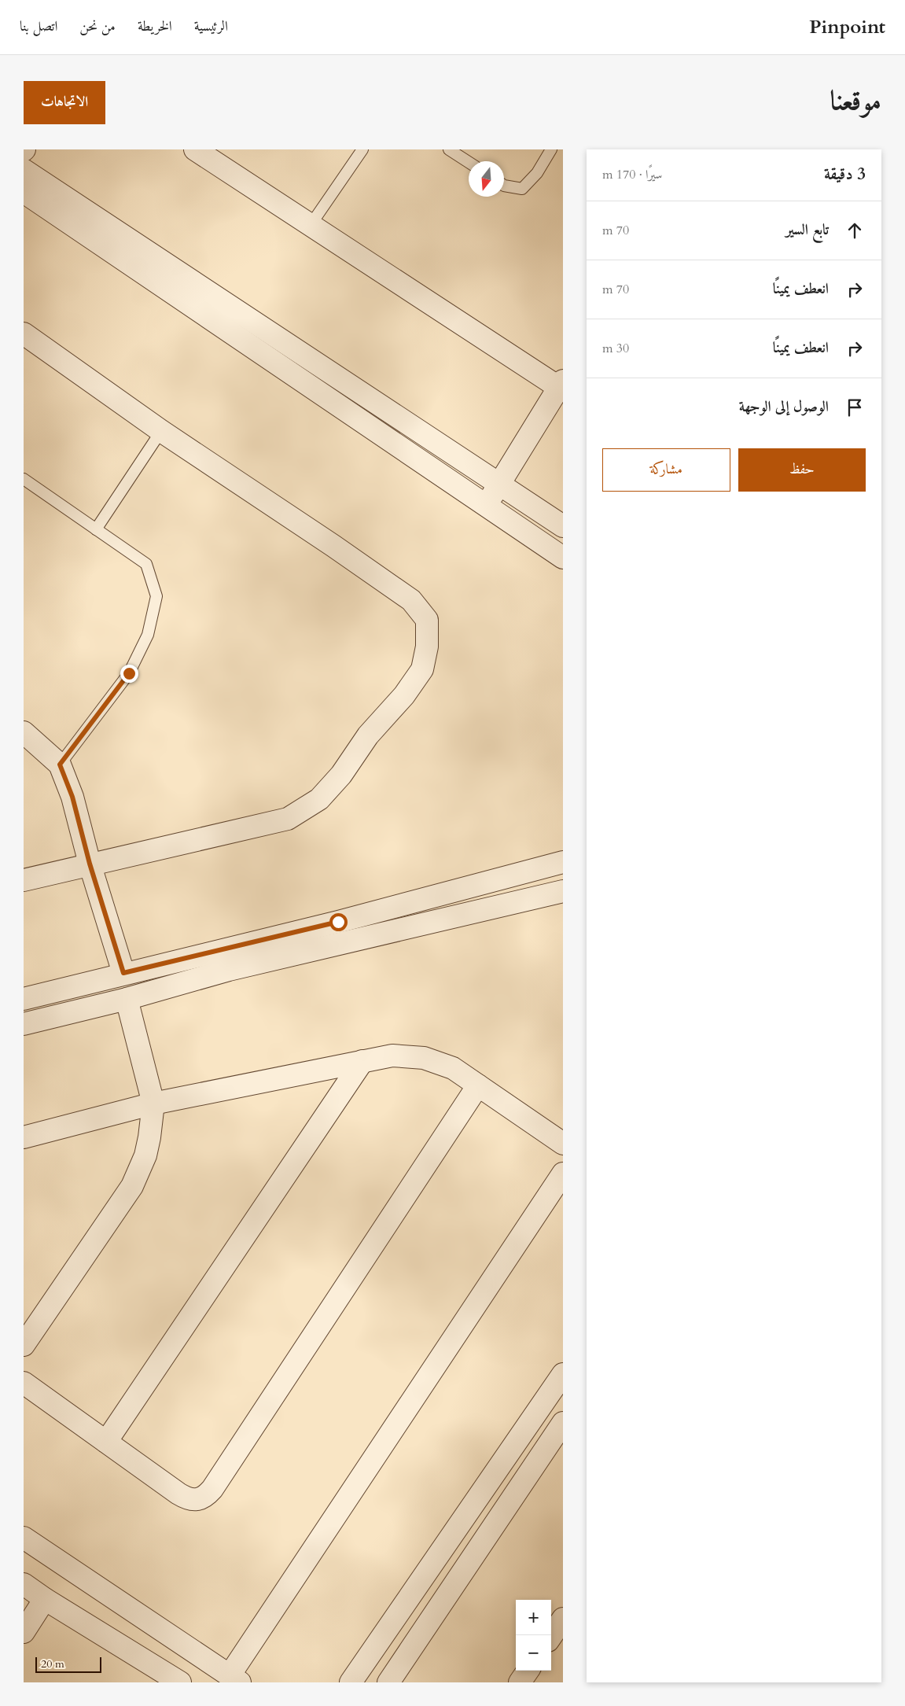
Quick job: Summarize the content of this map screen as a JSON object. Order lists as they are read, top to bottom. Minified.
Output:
{"scale_bar":"20 m","north":"bottom","page":{"header":"Pinpoint","nav":["الرئيسية","الخريطة","من نحن","اتصل بنا"],"title":"موقعنا","buttons":["الاتجاهات",["حفظ","مشاركة"]],"heading":["3 دقيقة","سيرًا · 170 m"],"list":[["تابع السير","70 m"],["انعطف يمينًا","70 m"],["انعطف يمينًا","30 m"],"الوصول إلى الوجهة"],"map_buttons":["+","−"],"scale":"20 m"}}
